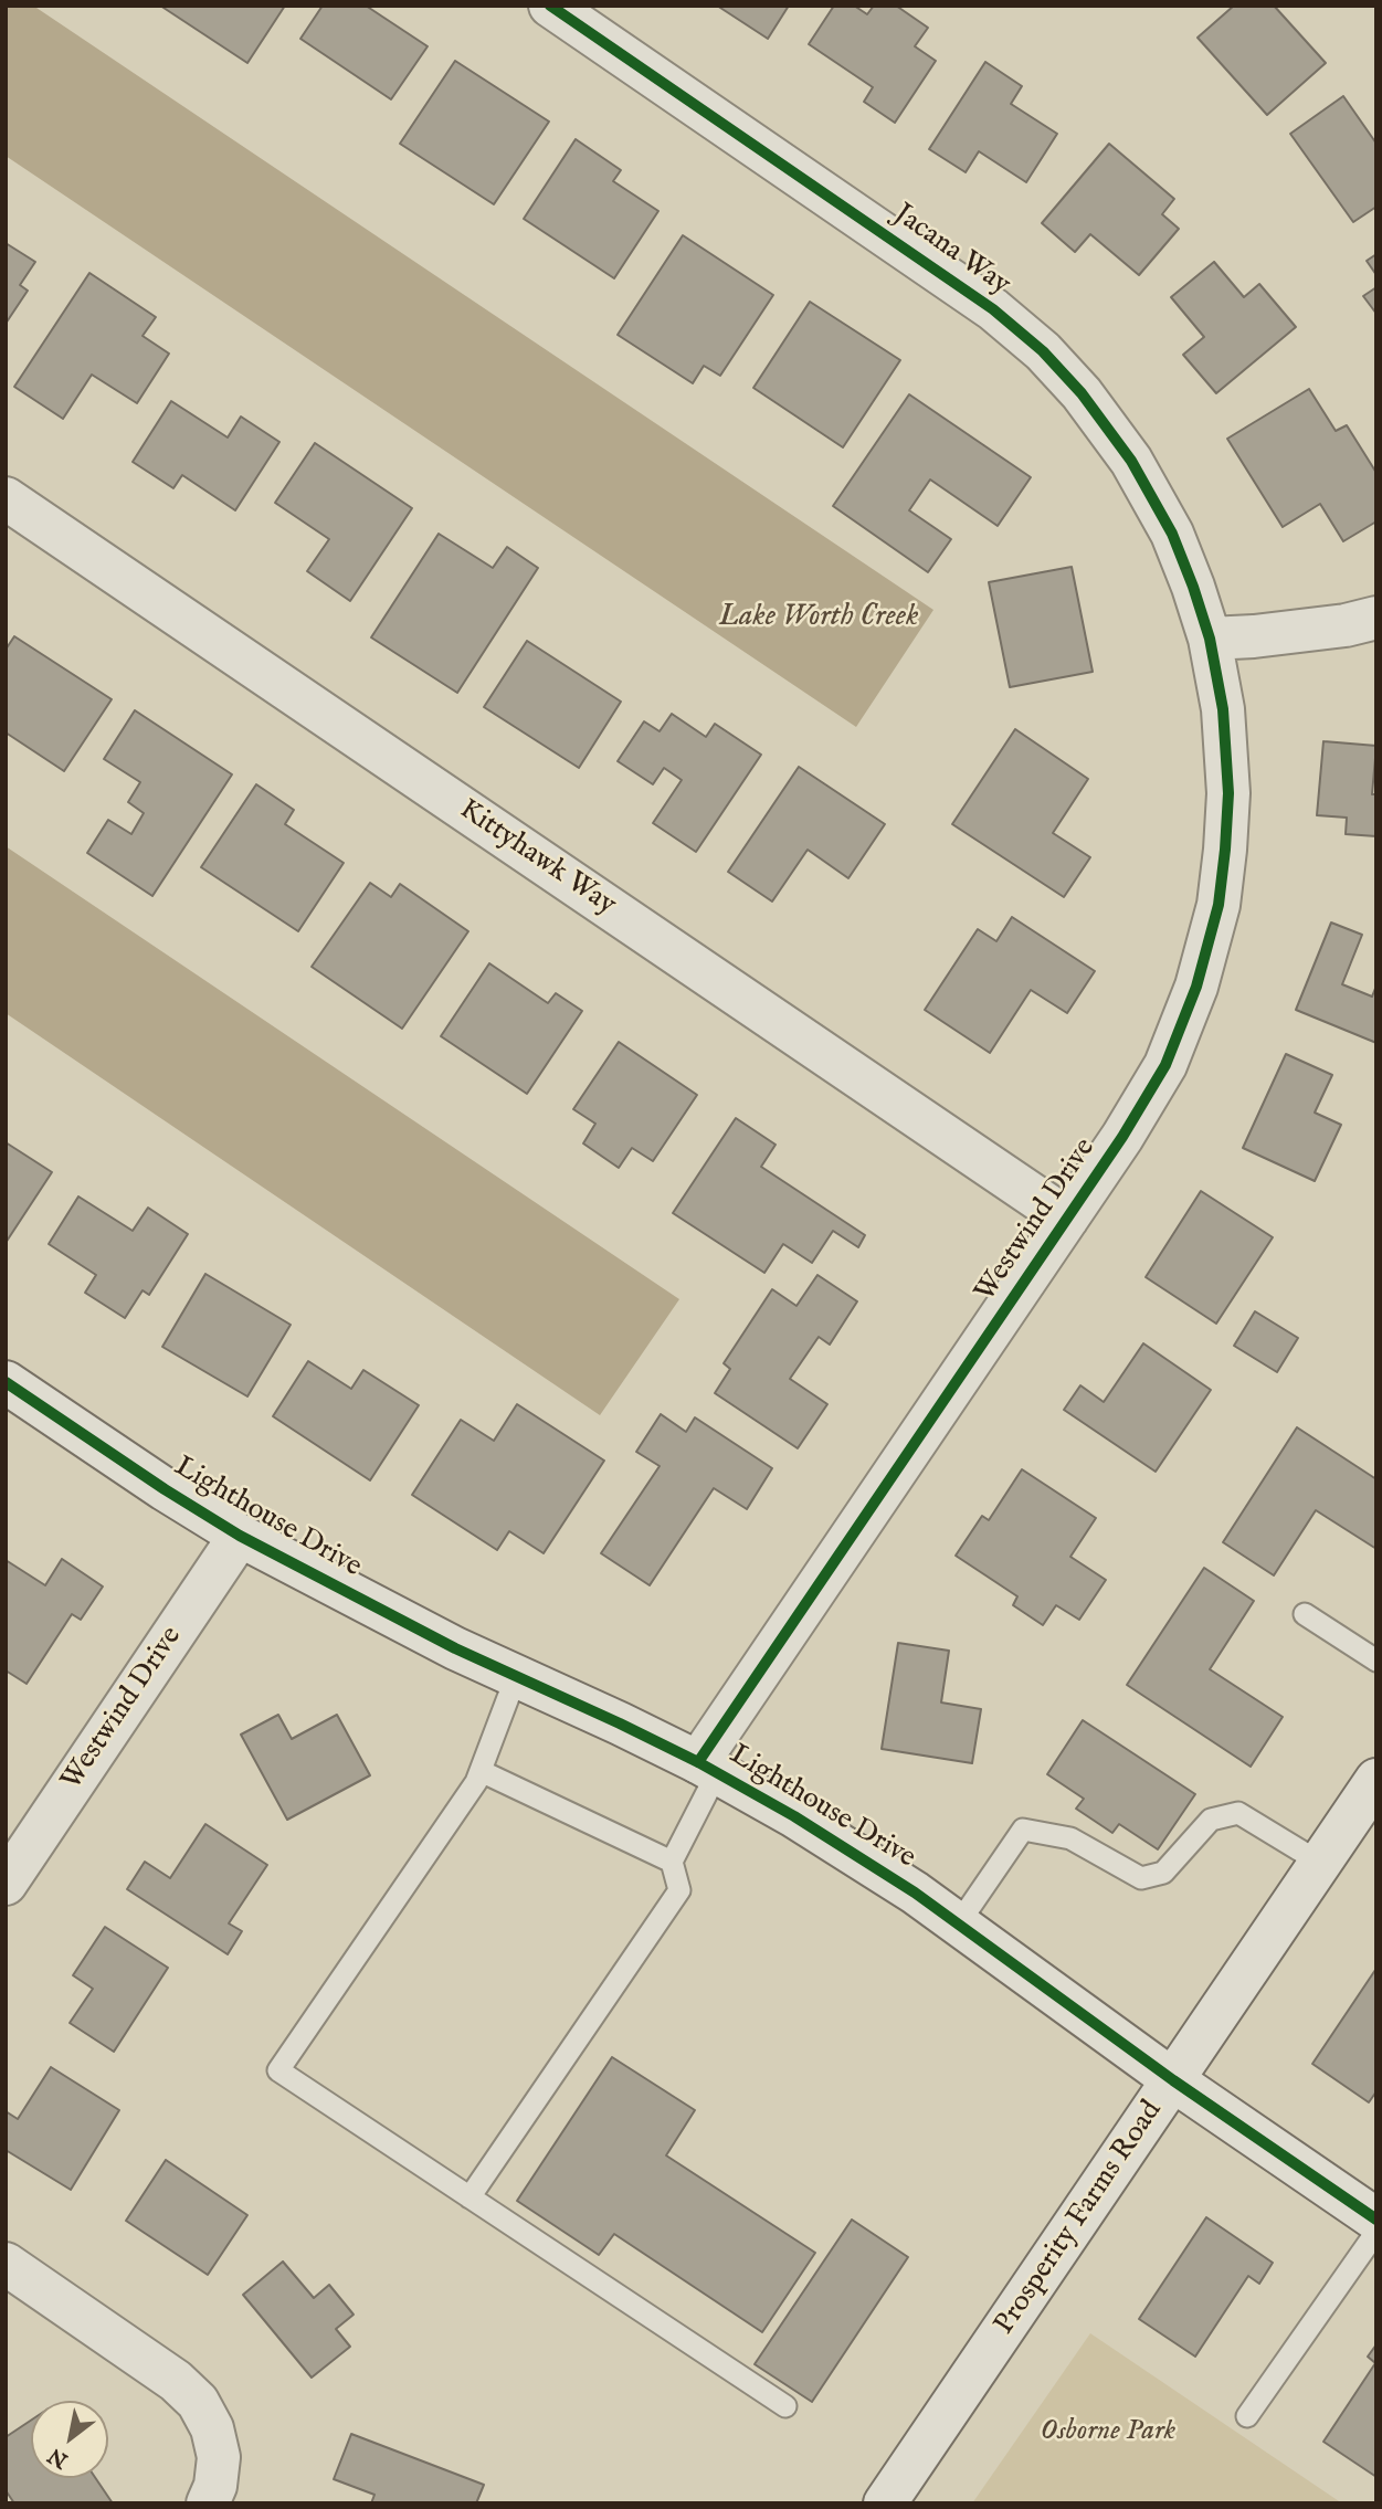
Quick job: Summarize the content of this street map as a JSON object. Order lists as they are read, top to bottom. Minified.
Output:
{"streets":{"street":["Jacana Way","Kittyhawk Way","Westwind Drive","Lighthouse Drive","Prosperity Farms Road"]},"crossings":[["Jacana Way","Westwind Drive"],["Kittyhawk Way","Westwind Drive"],["Westwind Drive","Lighthouse Drive"],["Lighthouse Drive","Prosperity Farms Road"]],"water":["Lake Worth Creek"],"parks":["Osborne Park"],"north":"bottom left"}
